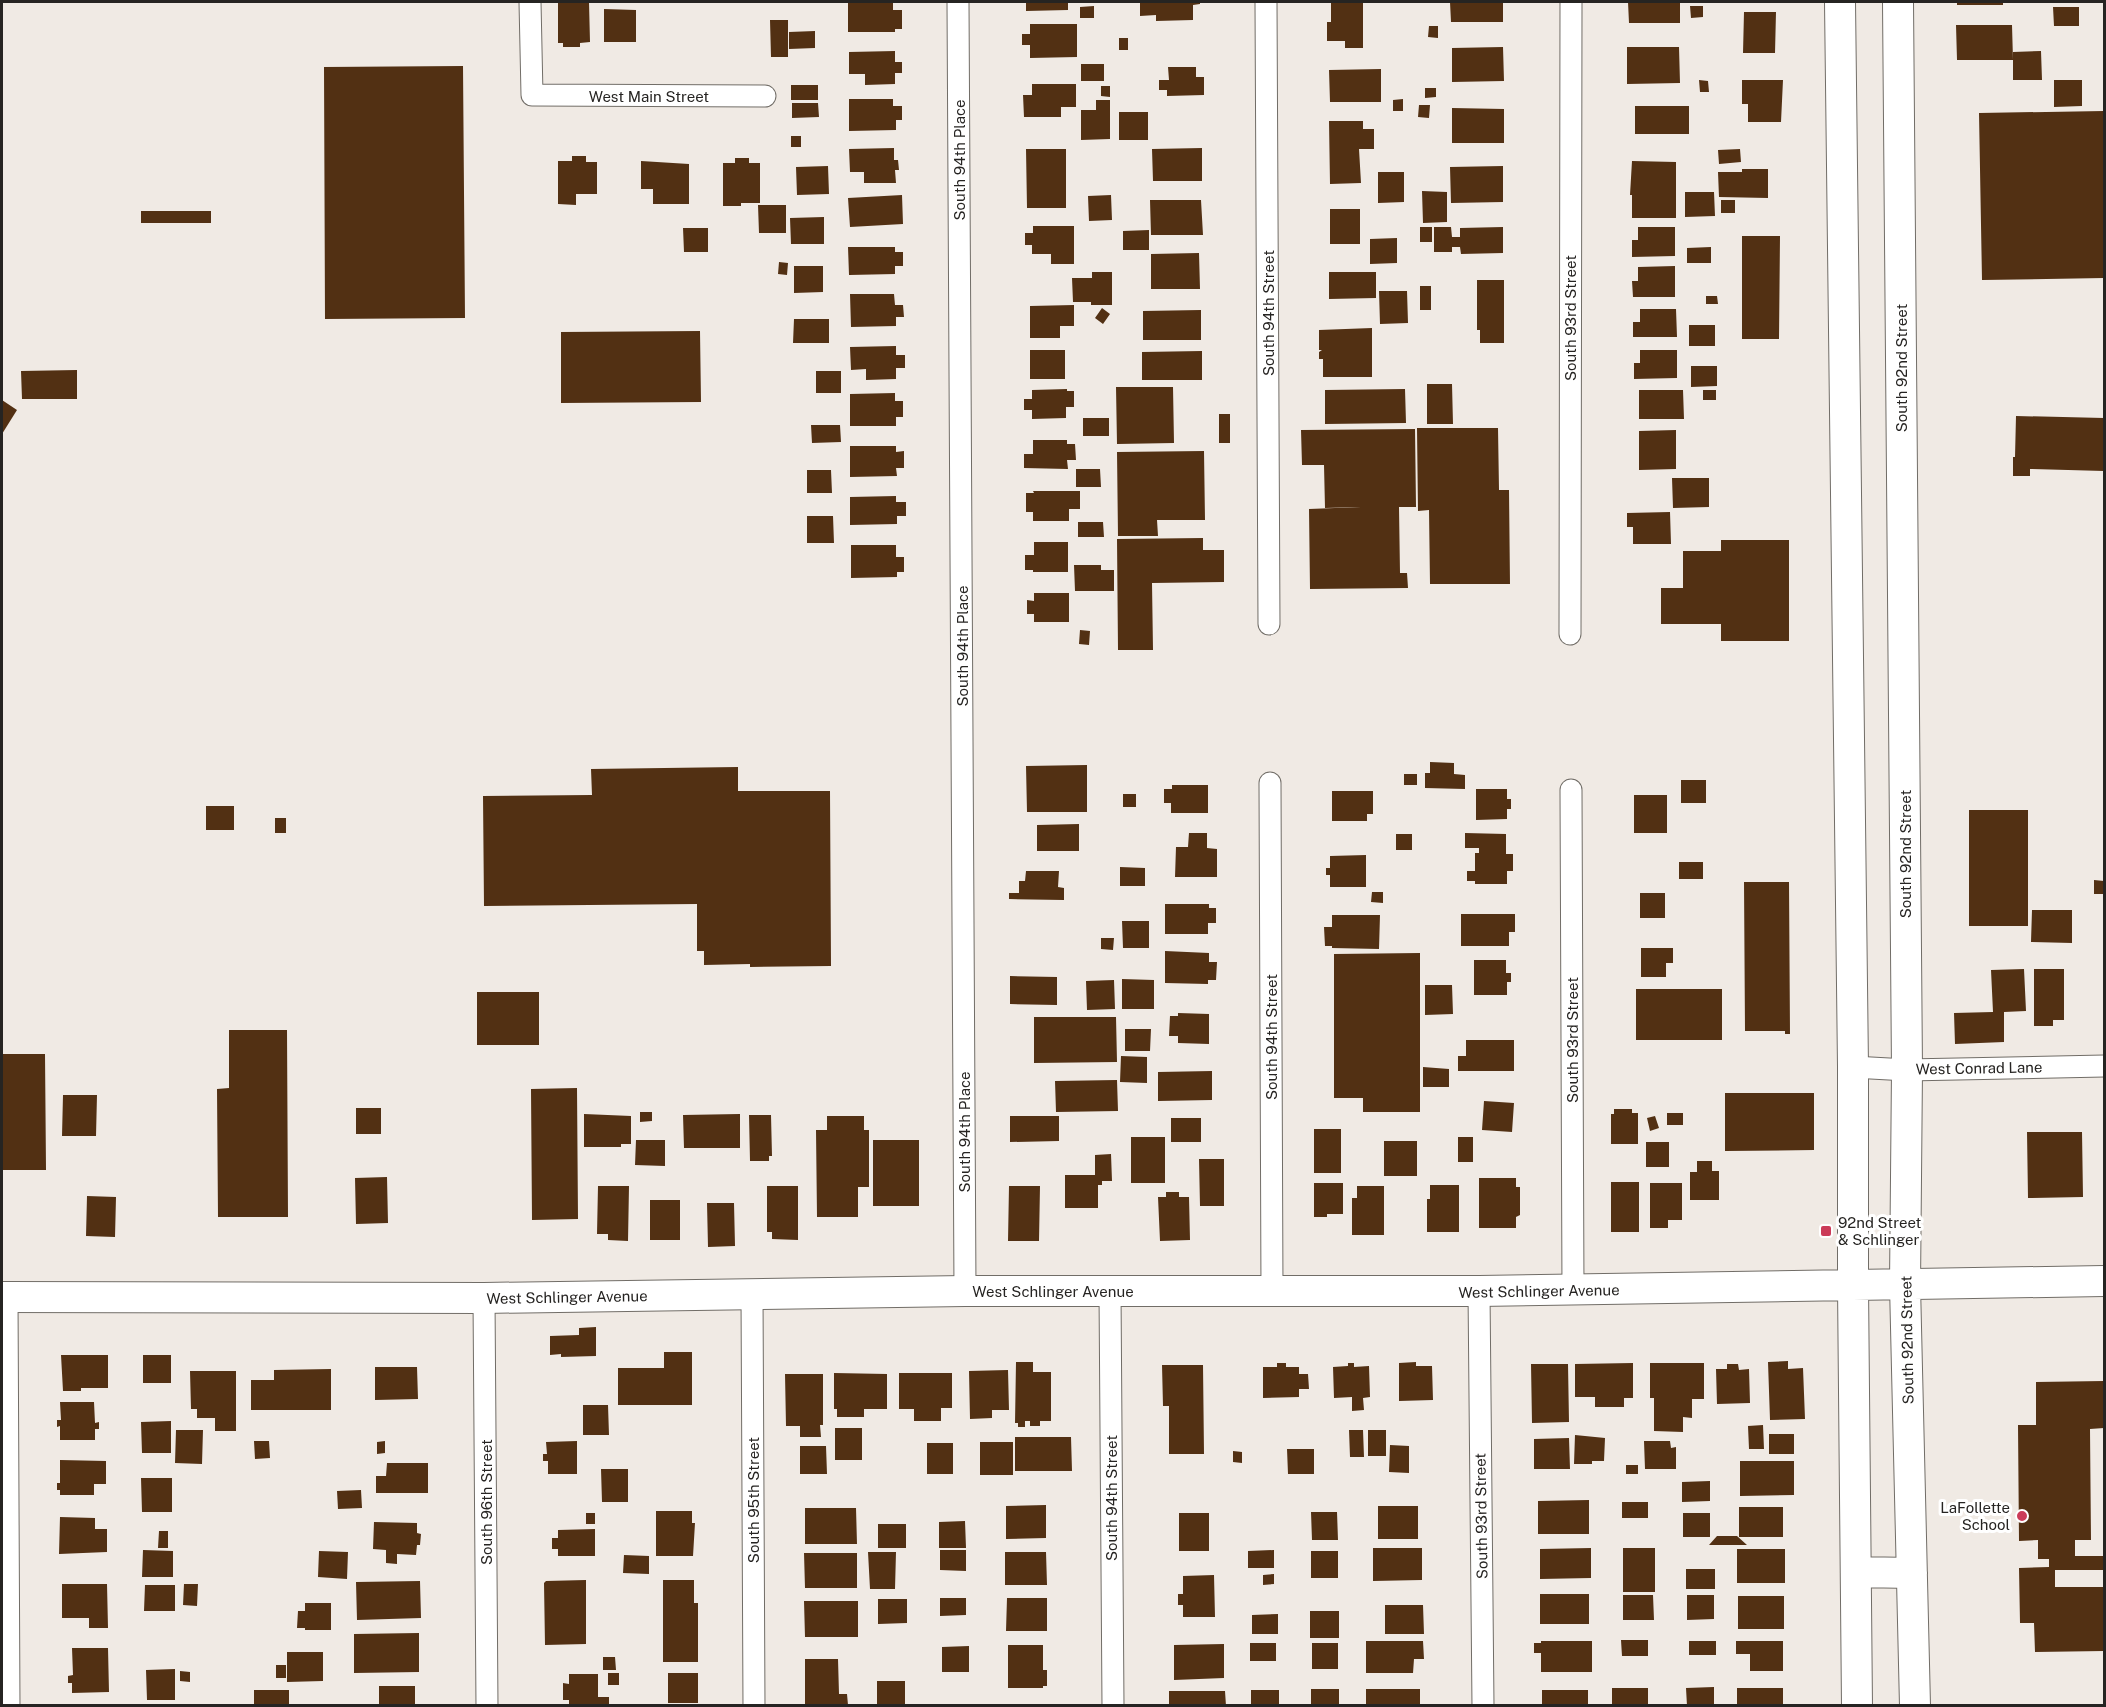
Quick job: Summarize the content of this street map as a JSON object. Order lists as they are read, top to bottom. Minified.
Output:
{"streets":{"street":["West Main Street","South 94th Place","South 94th Street","South 93rd Street","South 92nd Street","West Conrad Lane","West Schlinger Avenue","South 95th Street","South 96th Street"]},"crossings":[["South 94th Place","West Schlinger Avenue"],["South 94th Street","West Schlinger Avenue"],["South 93rd Street","West Schlinger Avenue"],["South 92nd Street","West Conrad Lane"],["South 92nd Street","West Schlinger Avenue"],["West Schlinger Avenue","South 95th Street"],["West Schlinger Avenue","South 96th Street"]],"places":{"transit":["92nd Street & Schlinger"],"other":["LaFollette School"]}}
